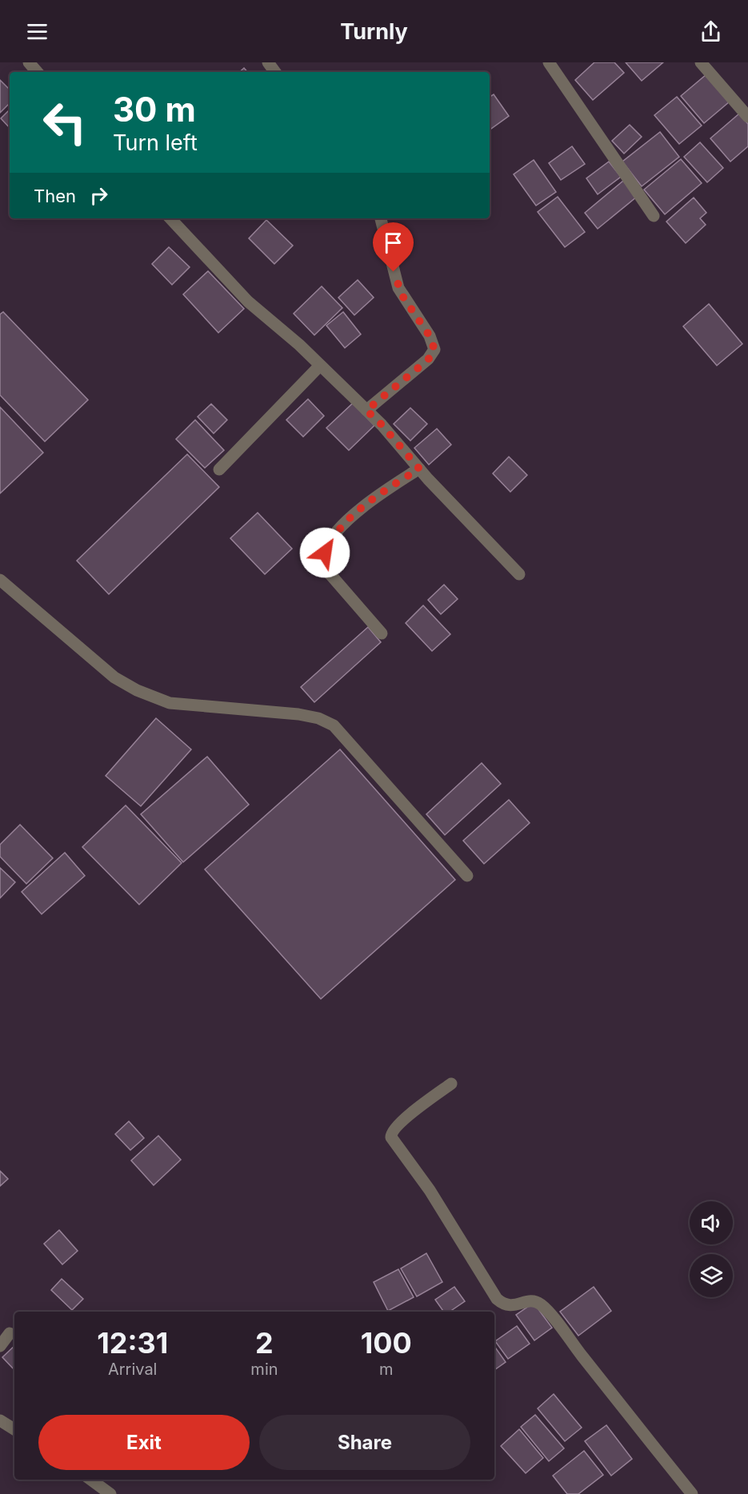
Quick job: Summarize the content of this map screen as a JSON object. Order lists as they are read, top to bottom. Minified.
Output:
{"page":{"header":"Turnly","turn":["30 m","Turn left"],"then":"Then","eta":["12:31","Arrival","2","min","100","m"],"buttons":["Exit","Share"]}}
